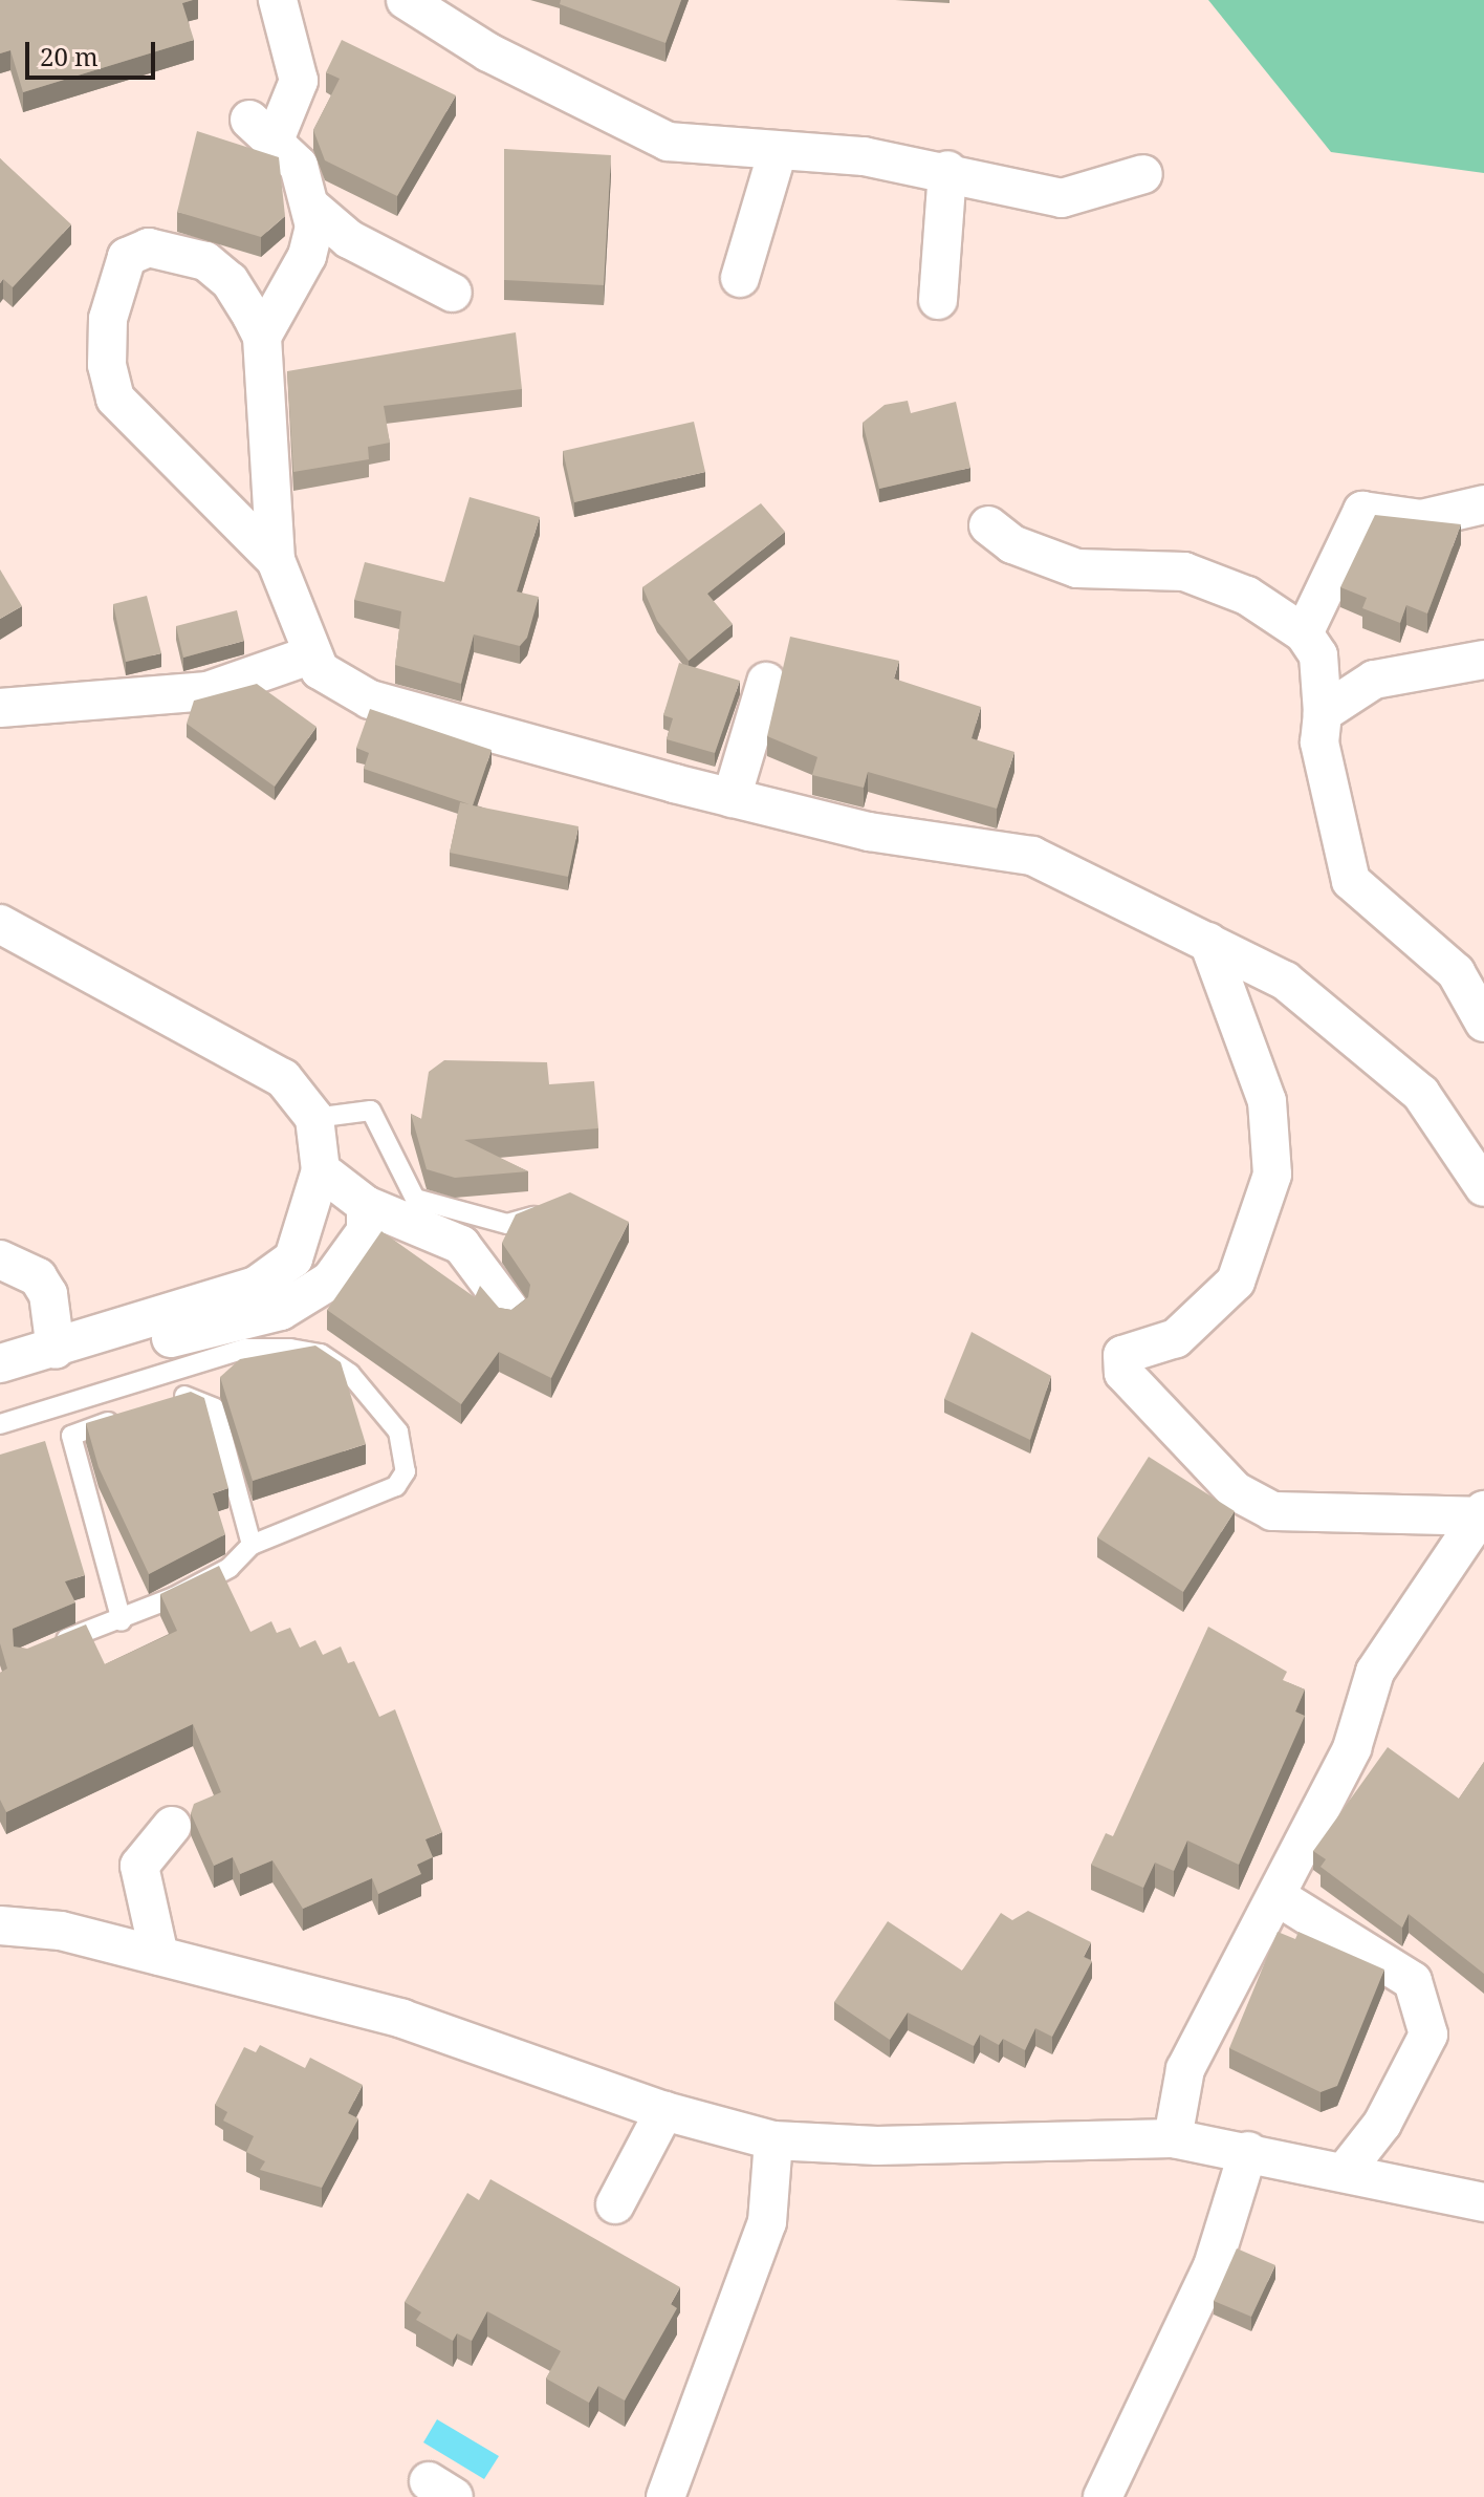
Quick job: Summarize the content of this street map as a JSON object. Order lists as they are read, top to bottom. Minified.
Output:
{"scale_bar":"20 m"}
